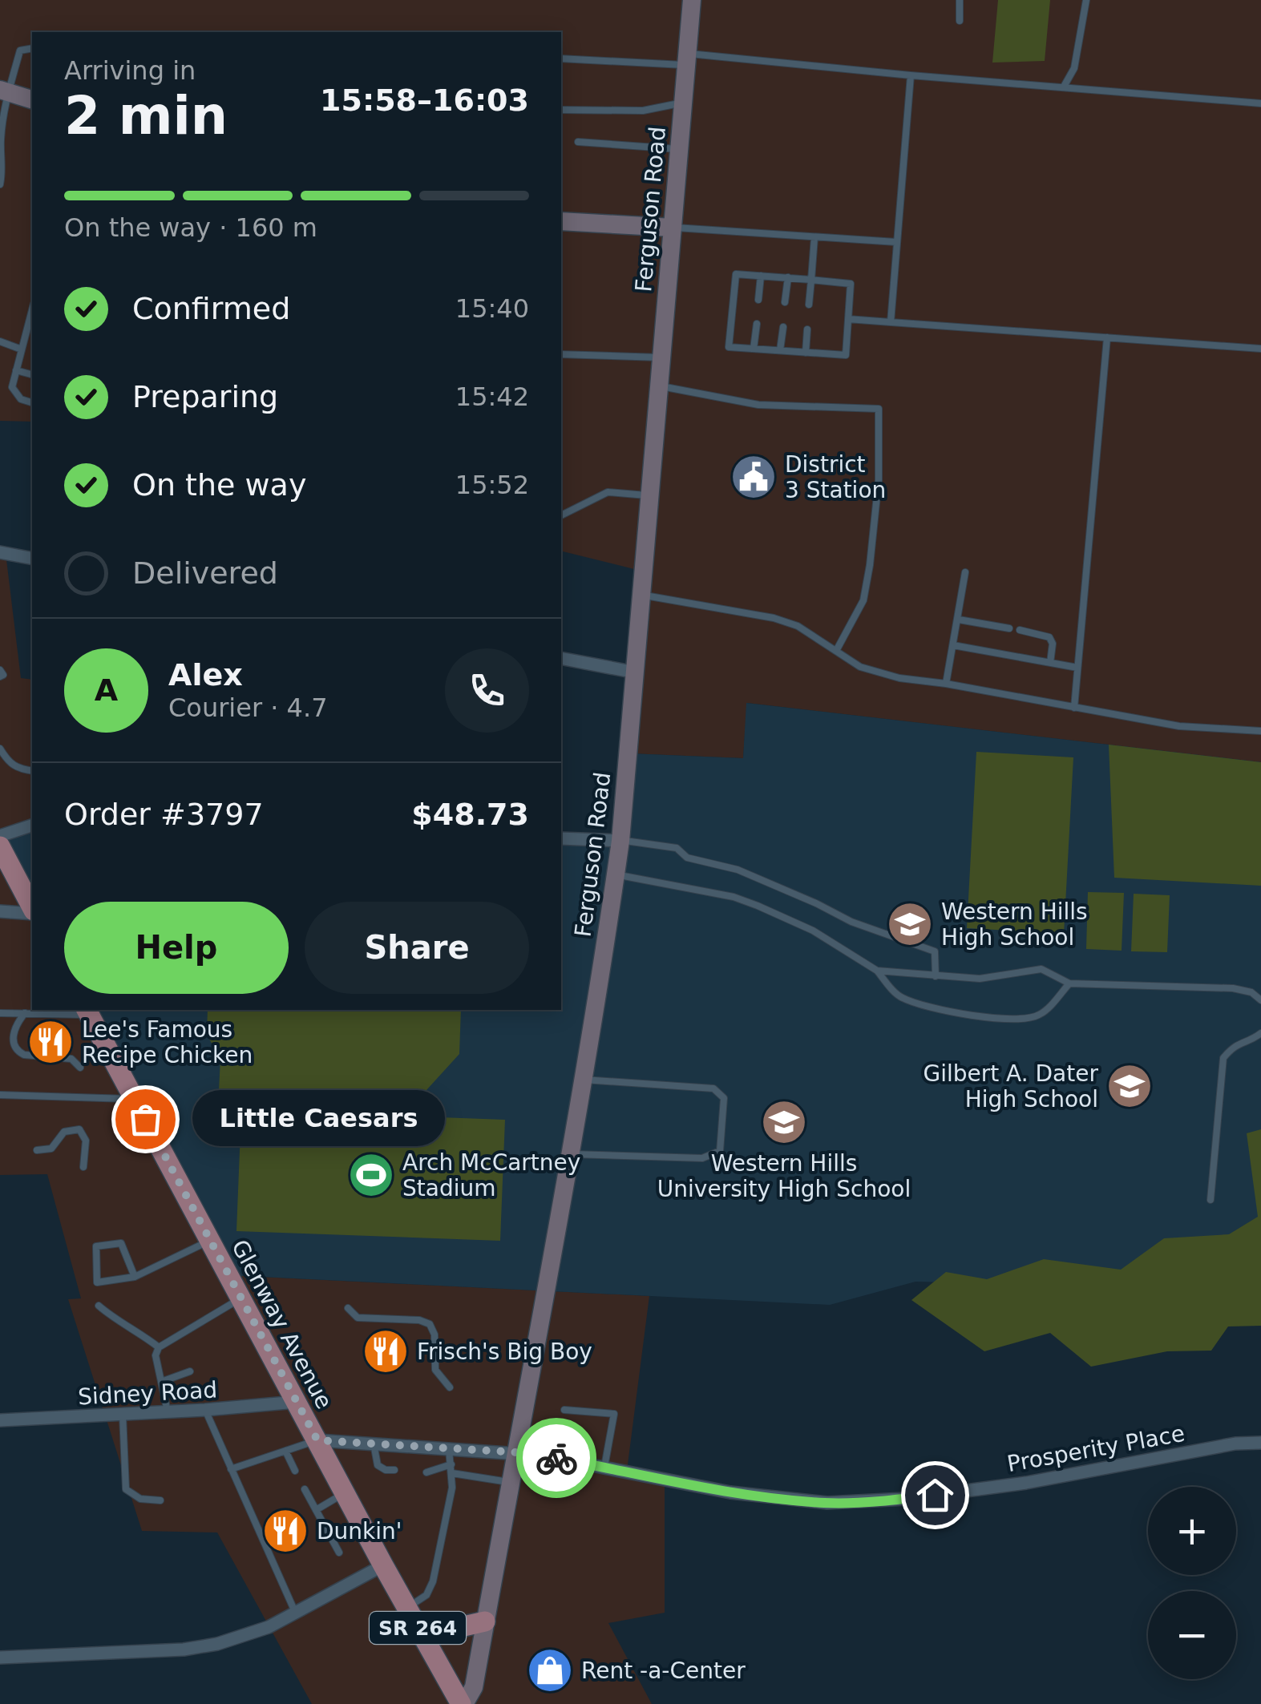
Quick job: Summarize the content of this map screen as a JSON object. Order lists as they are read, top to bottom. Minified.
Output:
{"streets":{"main road":["Glenway Avenue","SR 264"],"street":["Ferguson Road","Sidney Road","Prosperity Place"]},"crossings":[["Ferguson Road","Glenway Avenue"],["Ferguson Road","Prosperity Place"],["Glenway Avenue","Sidney Road"],["Glenway Avenue","Prosperity Place"]],"places":{"public building":["District 3 Station"],"school or university":["Western Hills High School","Gilbert A. Dater High School","Western Hills University High School"],"restaurant":["Lee's Famous Recipe Chicken","Frisch's Big Boy","Dunkin'"],"other":["Little Caesars"],"sports":["Arch McCartney Stadium"],"shop":["Rent -a-Center"]},"page":{"heading":["2 min","Arriving in","15:58–16:03"],"panel":["Alex","Courier · 4.7","Order #3797","$48.73"],"bar":"On the way · 160 m","list":[["Confirmed","15:40"],["Preparing","15:42"],["On the way","15:52"],"Delivered"],"round":"A","buttons":["Help","Share"],"bubble":"Little Caesars","map_buttons":["+","−"]}}
